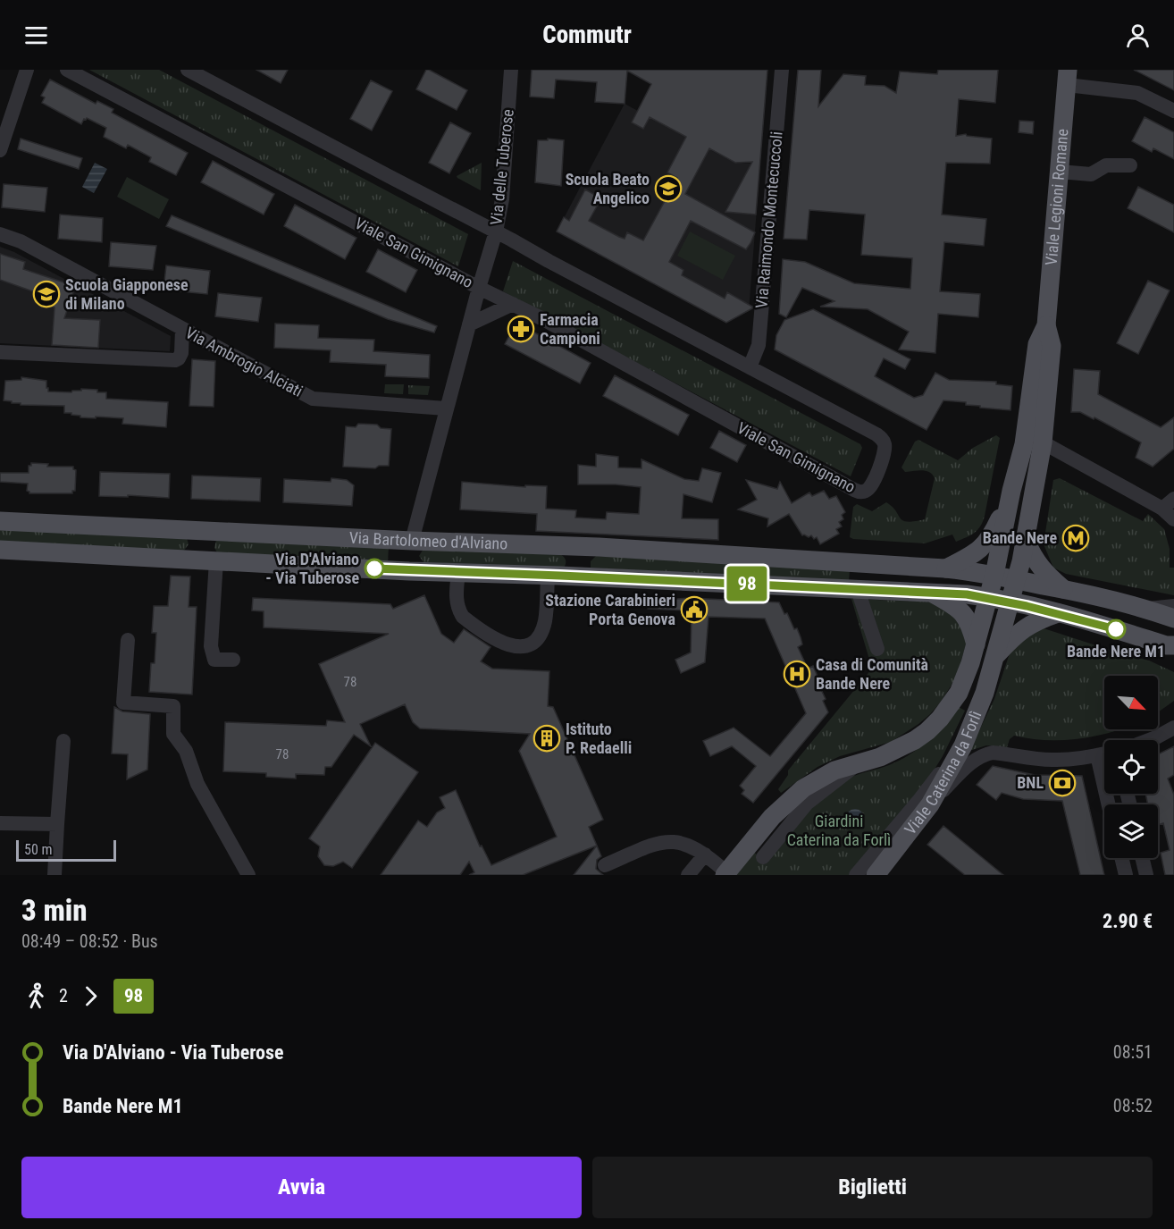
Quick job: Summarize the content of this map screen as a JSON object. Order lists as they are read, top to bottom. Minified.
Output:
{"streets":{"main road":["Viale Legioni Romane","Via Bartolomeo d'Alviano","Viale Caterina da Forlì"],"street":["Via delle Tuberose","Via Raimondo Montecuccoli","Viale San Gimignano","Via Ambrogio Alciati"]},"crossings":[["Via delle Tuberose","Viale San Gimignano"],["Via delle Tuberose","Via Ambrogio Alciati"],["Via delle Tuberose","Via Bartolomeo d'Alviano"],["Viale Legioni Romane","Via Bartolomeo d'Alviano"],["Viale Legioni Romane","Viale Caterina da Forlì"],["Via Raimondo Montecuccoli","Viale San Gimignano"],["Via Bartolomeo d'Alviano","Viale Caterina da Forlì"]],"parks":["Giardini Caterina da Forlì"],"places":{"school or university":["Scuola Beato Angelico","Scuola Giapponese di Milano"],"pharmacy":["Farmacia Campioni"],"metro station":["Bande Nere"],"other":["Via D'Alviano - Via Tuberose","Bande Nere M1"],"public building":["Stazione Carabinieri Porta Genova"],"hospital":["Casa di Comunità Bande Nere"],"building":["Istituto P. Redaelli"],"bank":["BNL"]},"lines":["bus line 98"],"house_numbers":["78","78"],"scale_bar":"50 m","north":"bottom right","page":{"header":"Commutr","on_map":"98","scale":"50 m","heading":["3 min","08:49 – 08:52 · Bus","2.90 €"],"legs":["2","98"],"list":[{"name":"Via D'Alviano - Via Tuberose","value":"08:51"},{"name":"Bande Nere M1","value":"08:52"}],"buttons":["Avvia","Biglietti"]}}
